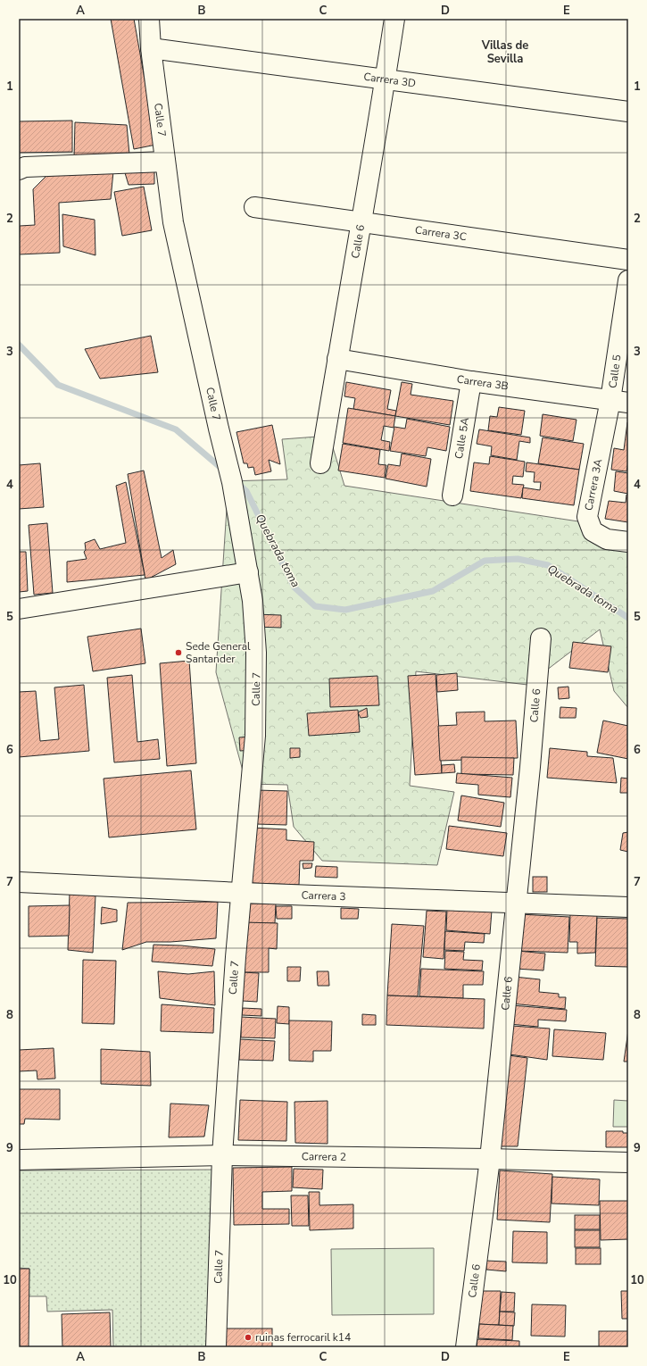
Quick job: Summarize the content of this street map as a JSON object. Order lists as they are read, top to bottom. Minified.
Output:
{"streets":{"street":["Carrera 3D","Calle 7","Carrera 3C","Calle 6","Calle 5","Carrera 3B","Calle 5A","Carrera 3A","Carrera 3","Carrera 2"]},"crossings":[["Carrera 3D","Calle 7"],["Carrera 3D","Calle 6"],["Calle 7","Carrera 3"],["Calle 7","Carrera 2"],["Carrera 3C","Calle 6"],["Calle 6","Carrera 3B"],["Calle 6","Carrera 3"],["Calle 6","Carrera 2"],["Calle 5","Carrera 3B"],["Calle 5","Carrera 3A"],["Carrera 3B","Calle 5A"],["Carrera 3B","Carrera 3A"]],"districts":["Villas de Sevilla"],"water":["Quebrada toma"],"places":["Sede General Santander","ruinas ferrocaril k14"],"grid":{"columns":["A","B","C","D","E"],"rows":["1","2","3","4","5","6","7","8","9","10"]}}
